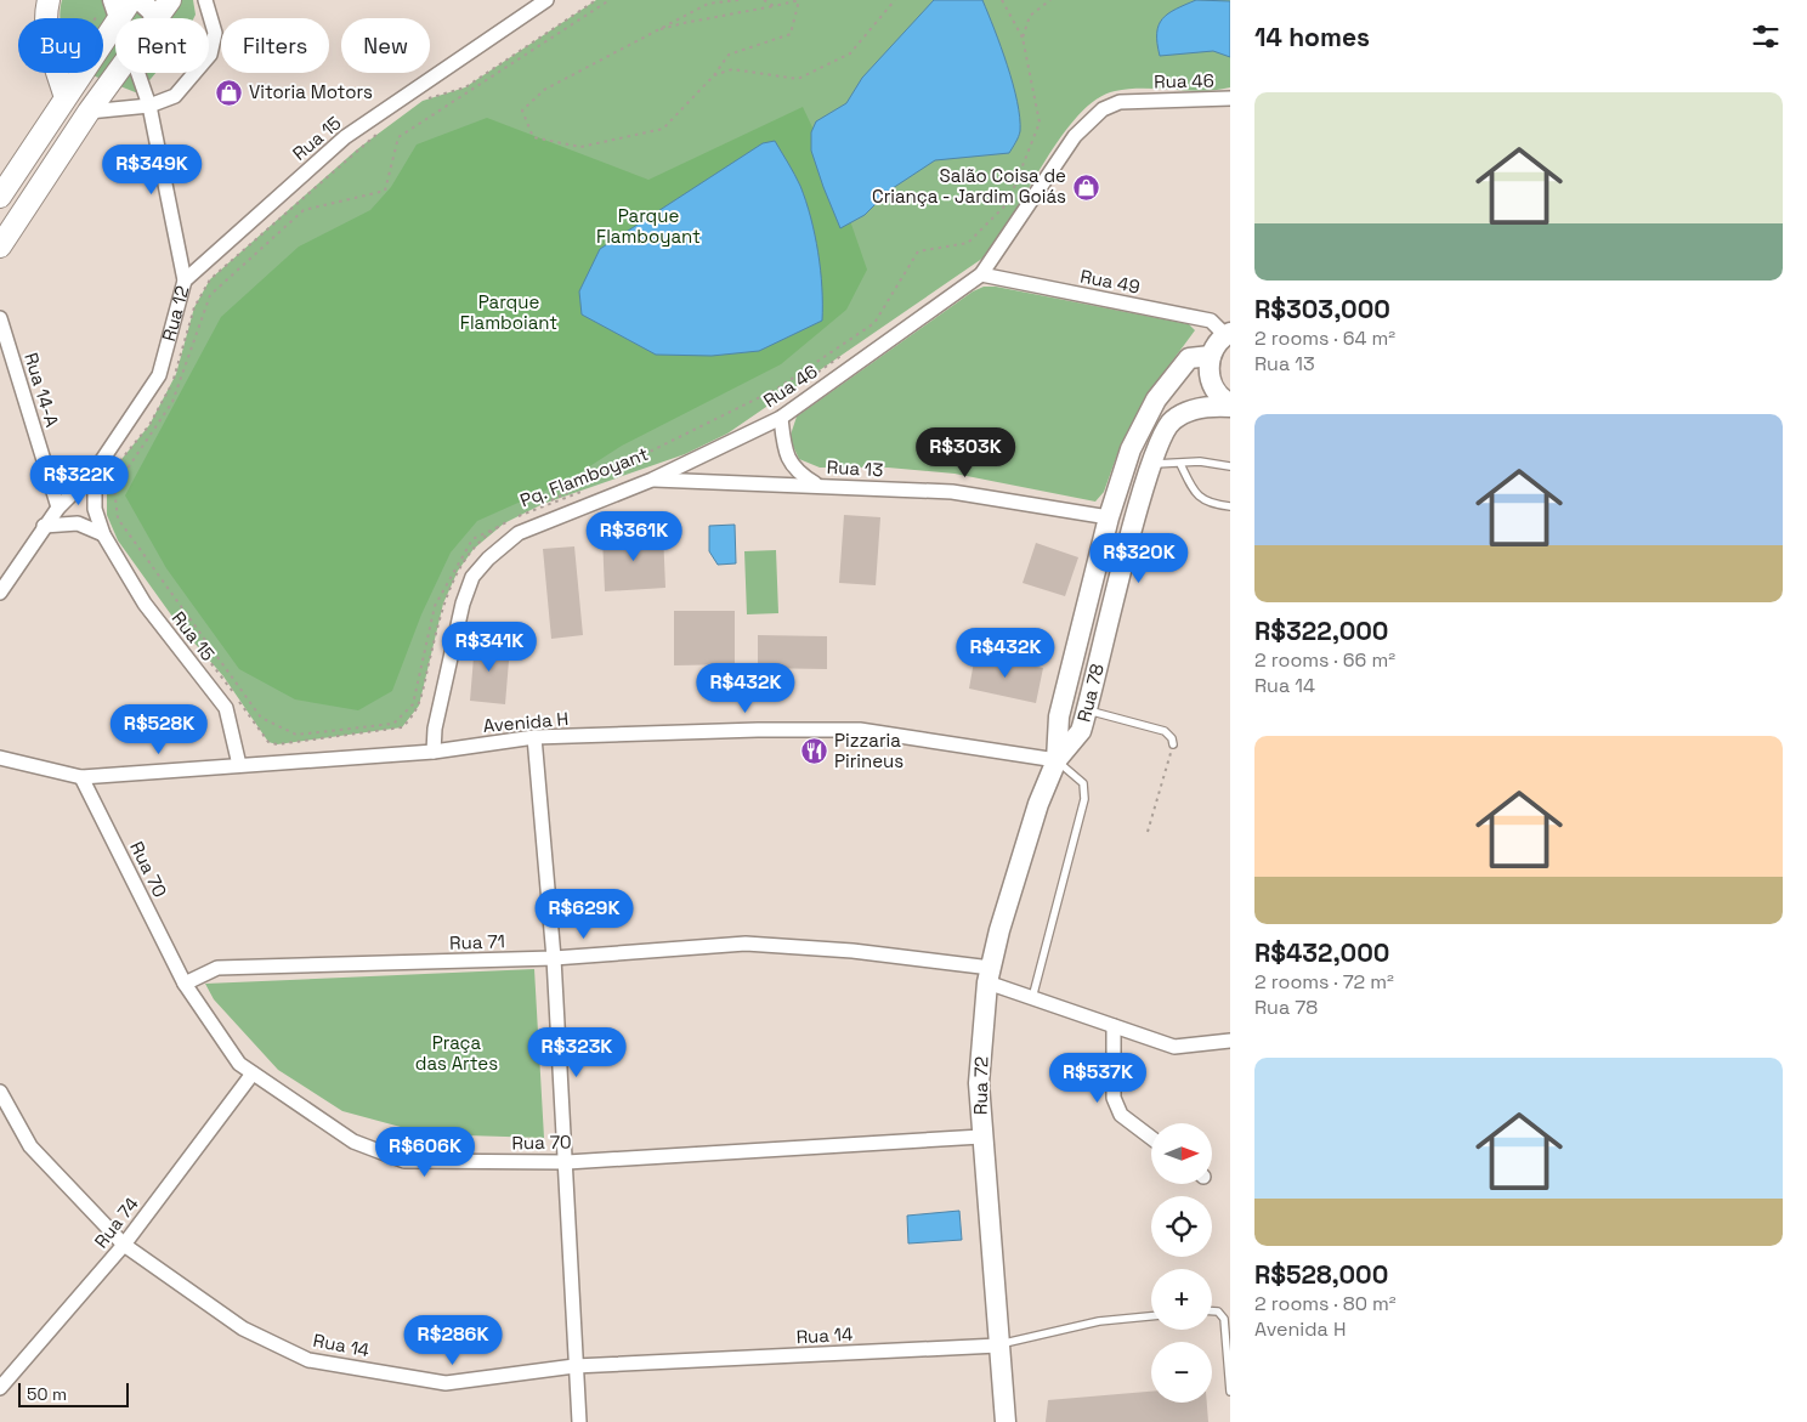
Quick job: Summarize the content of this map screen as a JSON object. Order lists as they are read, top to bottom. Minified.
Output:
{"streets":{"main road":["Rua 78","Rua 72"],"street":["Rua 46","Rua 15","Rua 49","Rua 12","Rua 14-A","Rua 13","Avenida H","Rua 70","Rua 71","Rua 74","Rua 14"],"path":["Pq. Flamboyant"]},"crossings":[["Rua 46","Rua 49"],["Rua 46","Rua 13"],["Rua 46","Avenida H"],["Rua 15","Rua 12"],["Rua 15","Avenida H"],["Rua 13","Rua 78"],["Rua 78","Avenida H"],["Rua 78","Rua 72"],["Avenida H","Rua 70"],["Avenida H","Rua 72"],["Rua 70","Rua 71"],["Rua 70","Rua 72"],["Rua 70","Rua 74"],["Rua 71","Rua 72"],["Rua 72","Rua 14"],["Rua 74","Rua 14"]],"parks":["Parque Flamboyant","Parque Flamboiant","Praça das Artes"],"places":{"shop":["Vitoria Motors","Salão Coisa de Criança - Jardim Goiás"],"restaurant":["Pizzaria Pirineus"]},"scale_bar":"50 m","north":"right","page":{"heading":"14 homes","chip":["Buy","Rent","Filters","New"],"list":[{"name":"R$303,000","note":"2 rooms · 64 m² · Rua 13"},{"name":"R$322,000","note":"2 rooms · 66 m² · Rua 14"},{"name":"R$432,000","note":"2 rooms · 72 m² · Rua 78"},{"name":"R$528,000","note":"2 rooms · 80 m² · Avenida H"}],"price":["R$349K","R$303K","R$322K","R$361K","R$320K","R$341K","R$432K","R$432K","R$528K","R$629K","R$323K","R$537K","R$606K","R$286K"],"map_buttons":["+","−"],"scale":"50 m"}}
